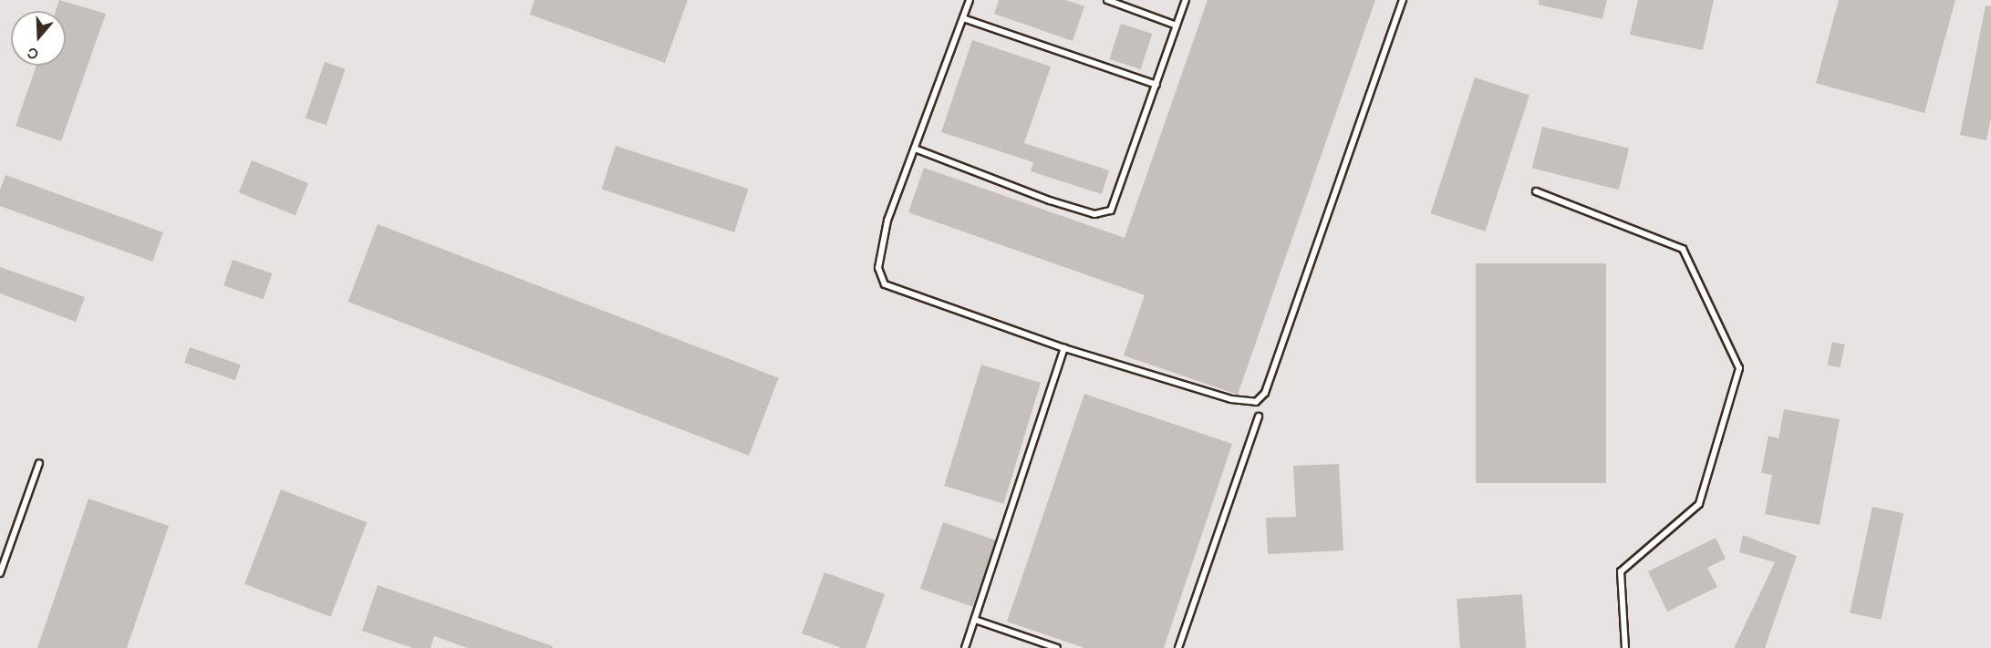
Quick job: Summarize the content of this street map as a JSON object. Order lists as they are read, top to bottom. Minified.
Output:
{"north":"bottom"}
